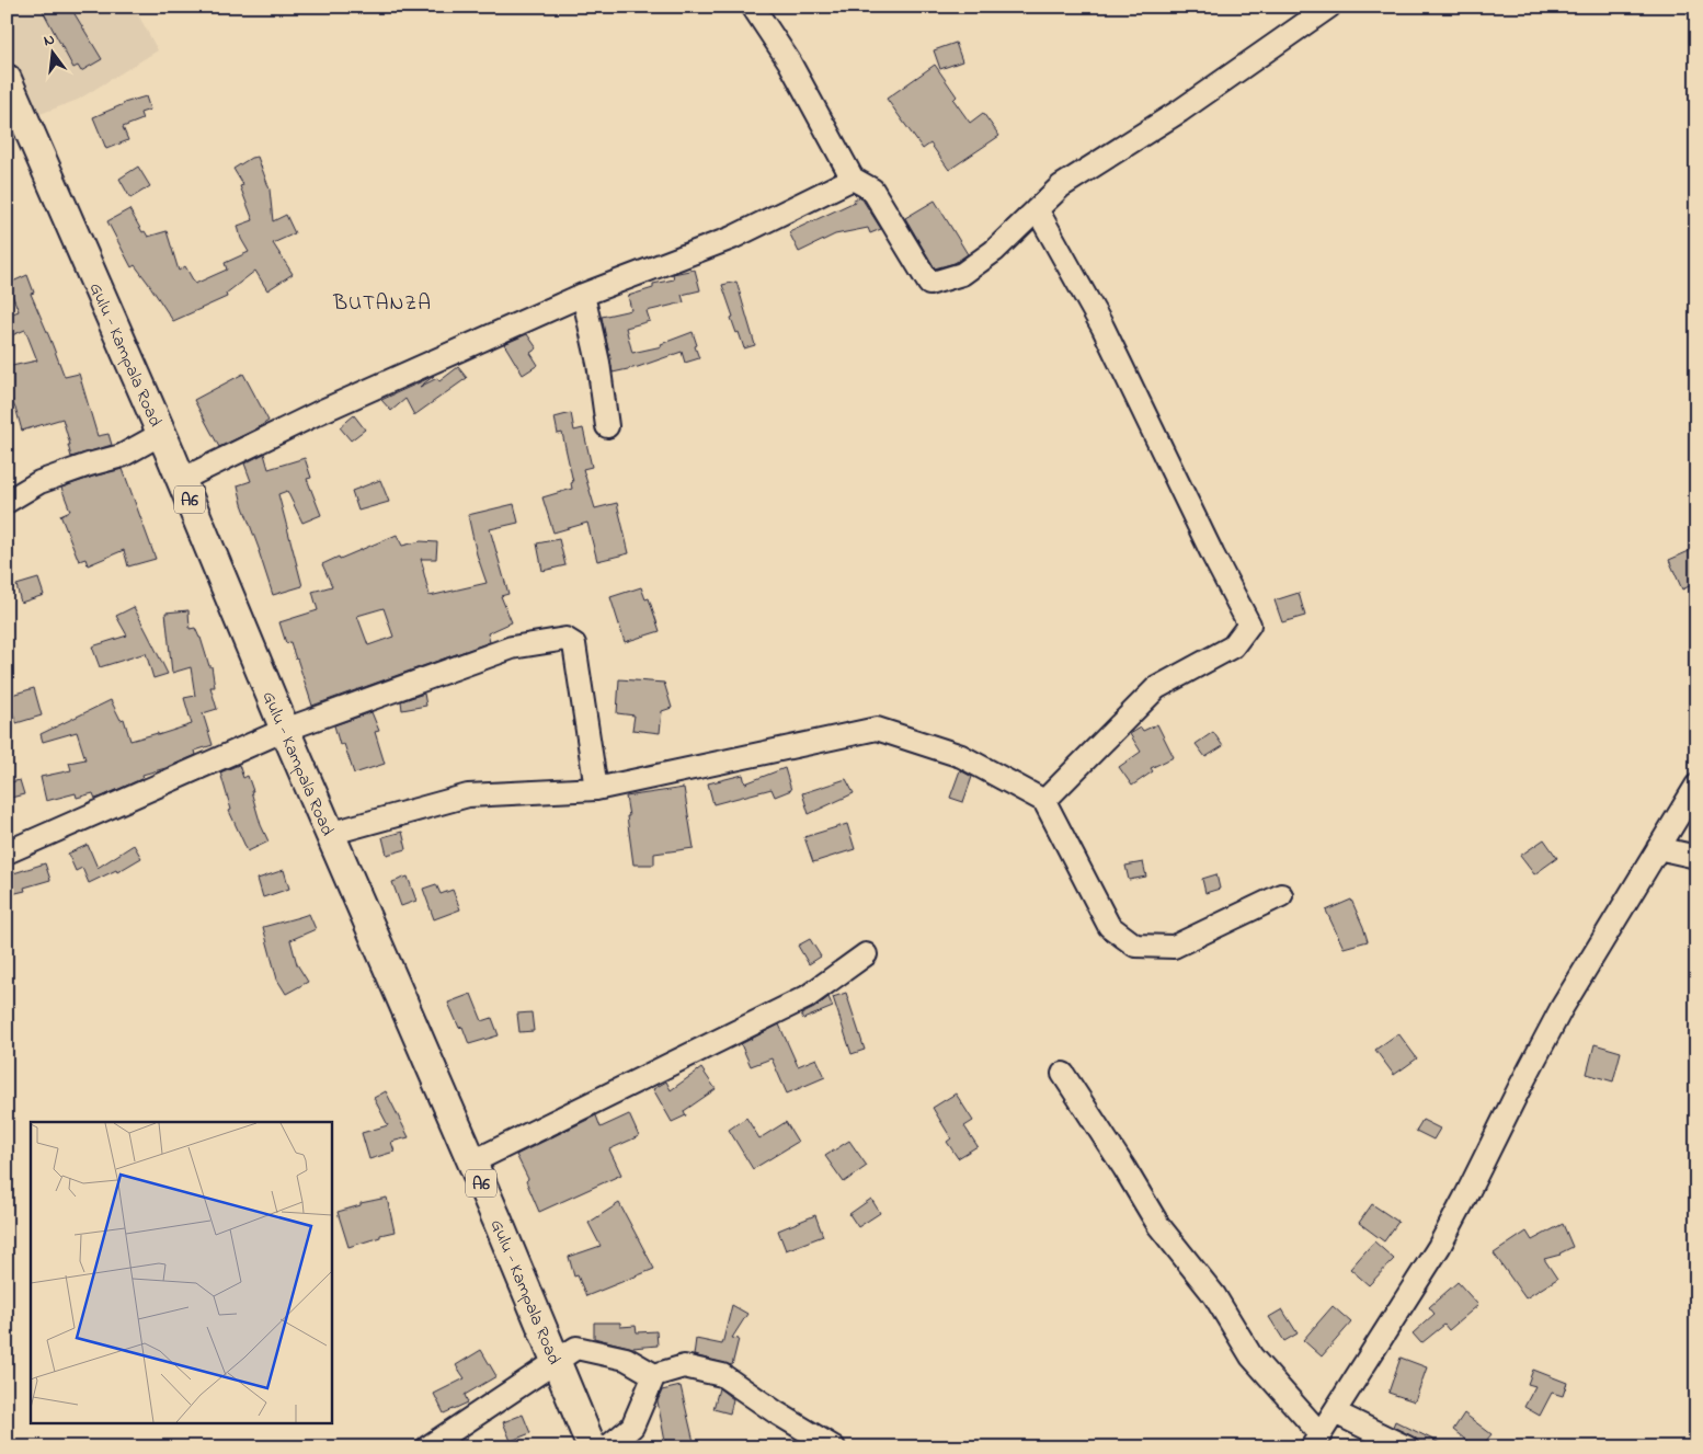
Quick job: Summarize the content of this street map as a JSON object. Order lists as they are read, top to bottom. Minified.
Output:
{"streets":{"main road":["Gulu - Kampala Road","A6"]},"districts":["BUTANZA"],"north":"top"}
